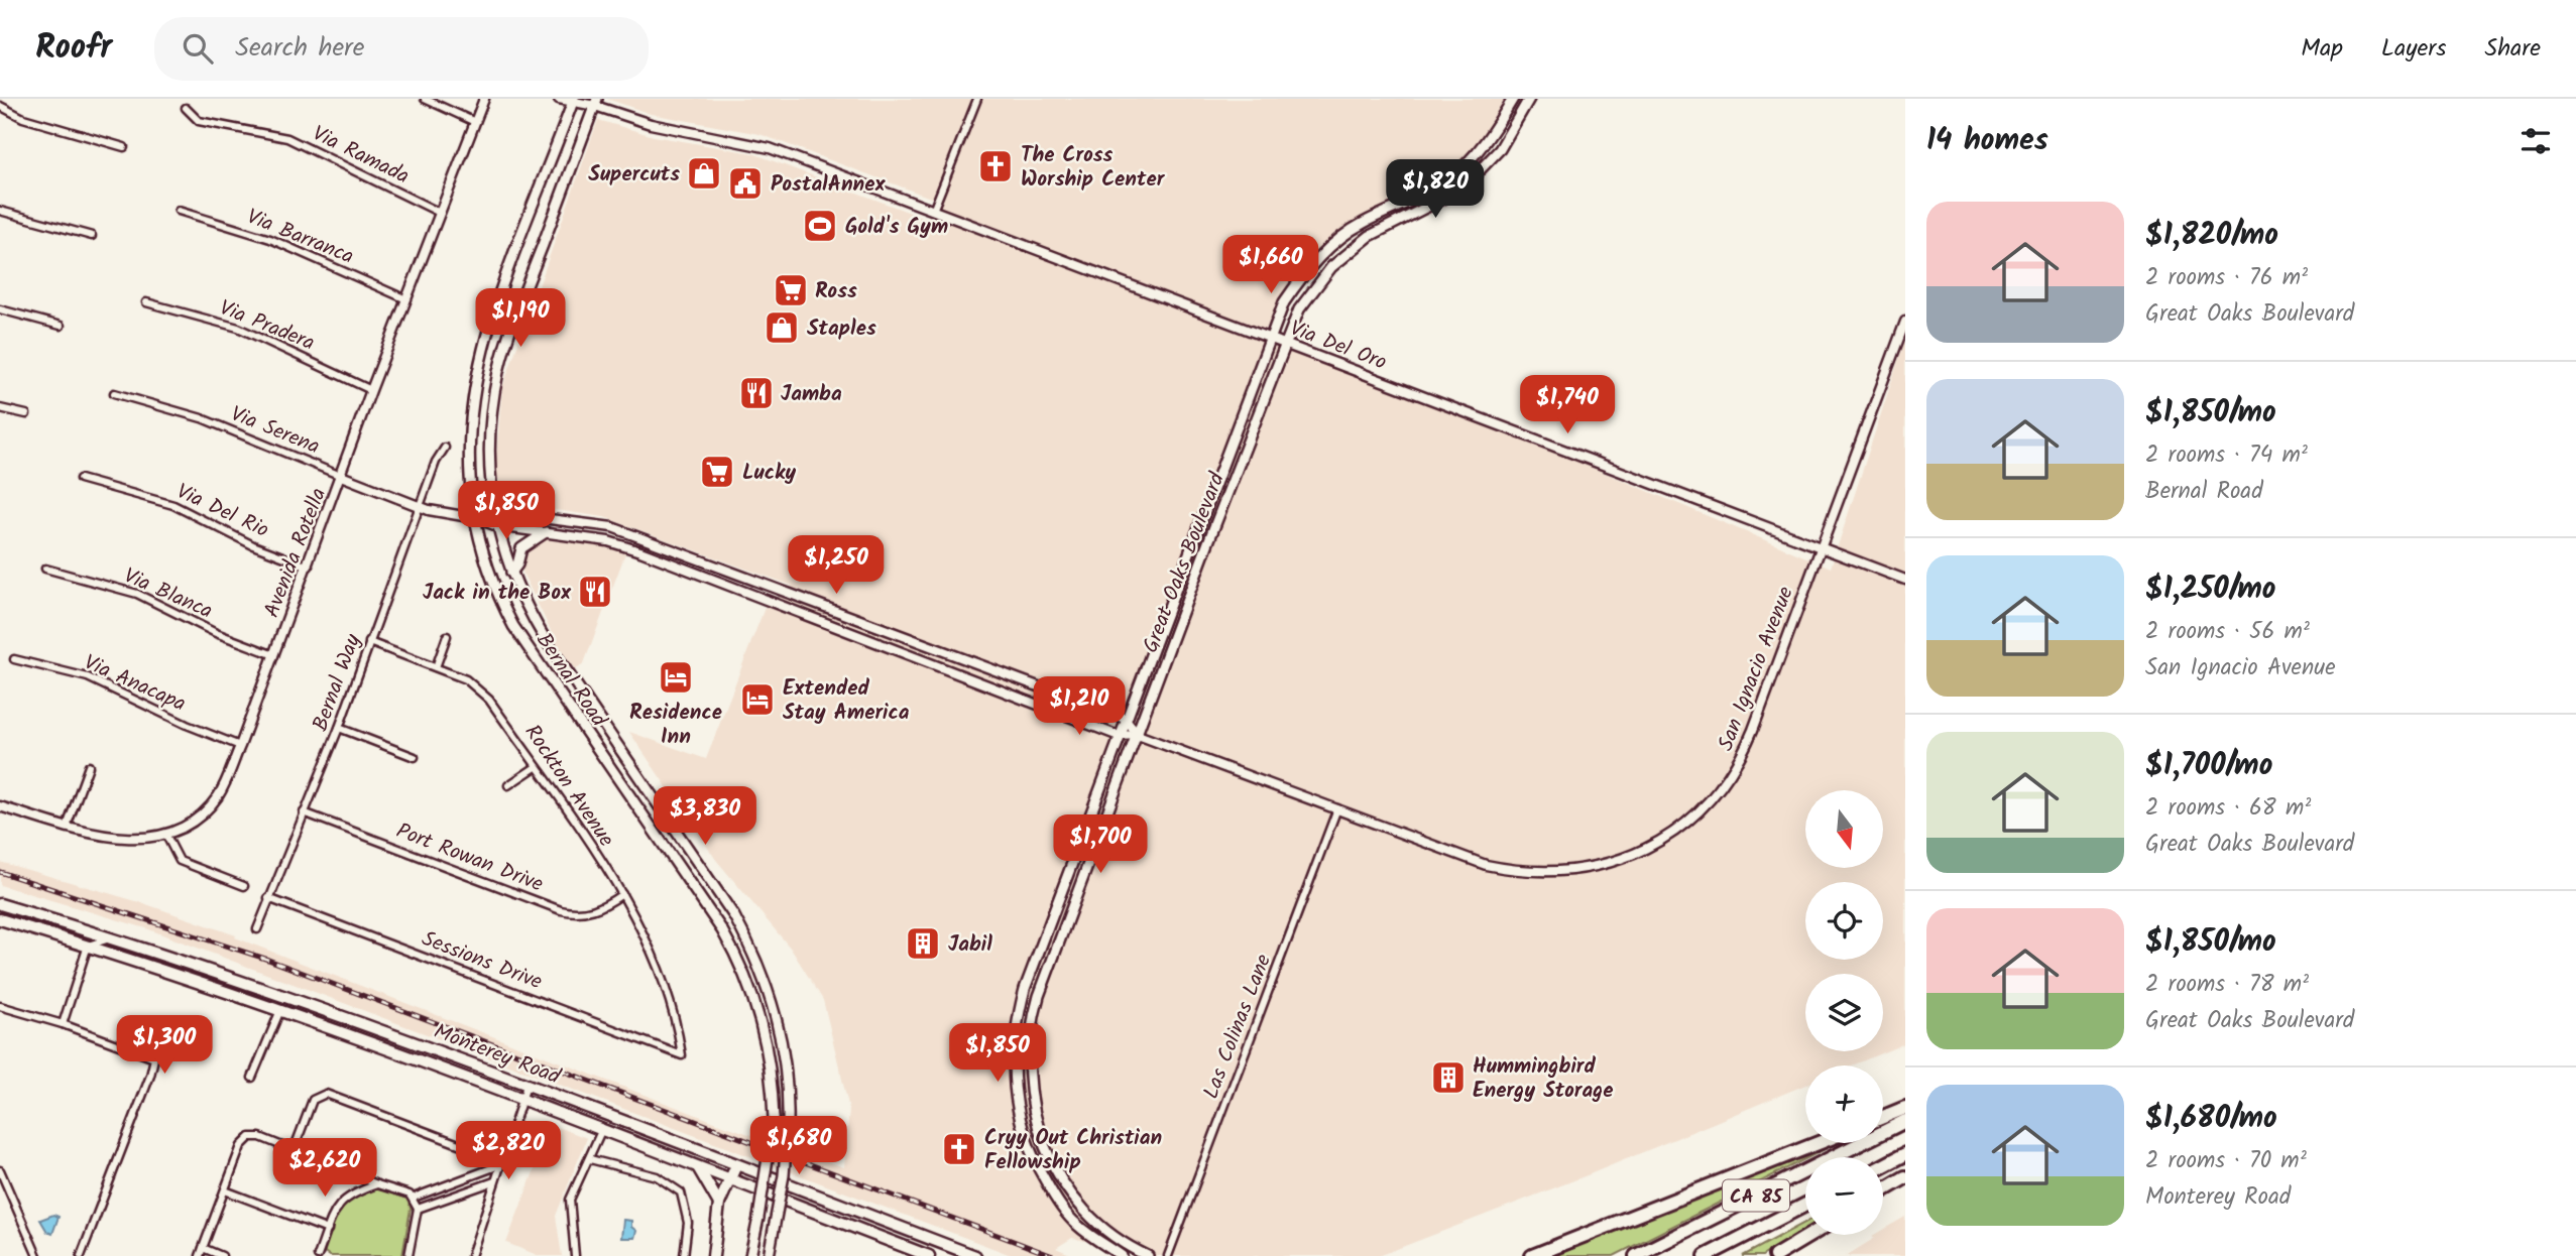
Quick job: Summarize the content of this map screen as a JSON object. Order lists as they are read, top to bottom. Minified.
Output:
{"streets":{"highway":["CA 85"],"main road":["Great Oaks Boulevard","Bernal Road","Monterey Road"],"street":["Via Ramada","Via Barranca","Via Pradera","Via Del Oro","Via Serena","Via Del Rio","Avenida Rotella","Via Blanca","San Ignacio Avenue","Via Anacapa","Bernal Way","Rockton Avenue","Port Rowan Drive","Sessions Drive","Las Colinas Lane"]},"crossings":[["Via Ramada","Avenida Rotella"],["Via Barranca","Avenida Rotella"],["Via Pradera","Avenida Rotella"],["Via Del Oro","Great Oaks Boulevard"],["Via Del Oro","San Ignacio Avenue"],["Via Del Oro","Bernal Road"],["Via Serena","Avenida Rotella"],["Via Serena","San Ignacio Avenue"],["Via Serena","Bernal Way"],["Via Del Rio","Avenida Rotella"],["Avenida Rotella","Via Blanca"],["Avenida Rotella","Via Anacapa"],["Great Oaks Boulevard","San Ignacio Avenue"],["San Ignacio Avenue","Bernal Road"],["San Ignacio Avenue","Bernal Way"],["San Ignacio Avenue","Las Colinas Lane"],["Bernal Way","Rockton Avenue"],["Bernal Way","Port Rowan Drive"],["Bernal Way","Sessions Drive"],["Rockton Avenue","Port Rowan Drive"],["Rockton Avenue","Sessions Drive"]],"places":{"church":["The Cross Worship Center","Cryy Out Christian Fellowship"],"shop":["Supercuts","Staples"],"public building":["PostalAnnex"],"sports":["Gold's Gym"],"supermarket":["Ross","Lucky"],"restaurant":["Jamba","Jack in the Box"],"hotel":["Residence Inn","Extended Stay America"],"building":["Jabil","Hummingbird Energy Storage"]},"north":"bottom","page":{"header":"Roofr","search":"Search here","nav":["Map","Layers","Share"],"heading":"14 homes","price":["$1,820","$1,660","$1,190","$1,740","$1,850","$1,250","$1,210","$3,830","$1,700","$1,300","$1,850","$1,680","$2,820","$2,620"],"list":[{"name":"$1,820/mo","note":"2 rooms · 76 m² · Great Oaks Boulevard"},{"name":"$1,850/mo","note":"2 rooms · 74 m² · Bernal Road"},{"name":"$1,250/mo","note":"2 rooms · 56 m² · San Ignacio Avenue"},{"name":"$1,700/mo","note":"2 rooms · 68 m² · Great Oaks Boulevard"},{"name":"$1,850/mo","note":"2 rooms · 78 m² · Great Oaks Boulevard"},{"name":"$1,680/mo","note":"2 rooms · 70 m² · Monterey Road"}],"map_buttons":["+","−"]}}
